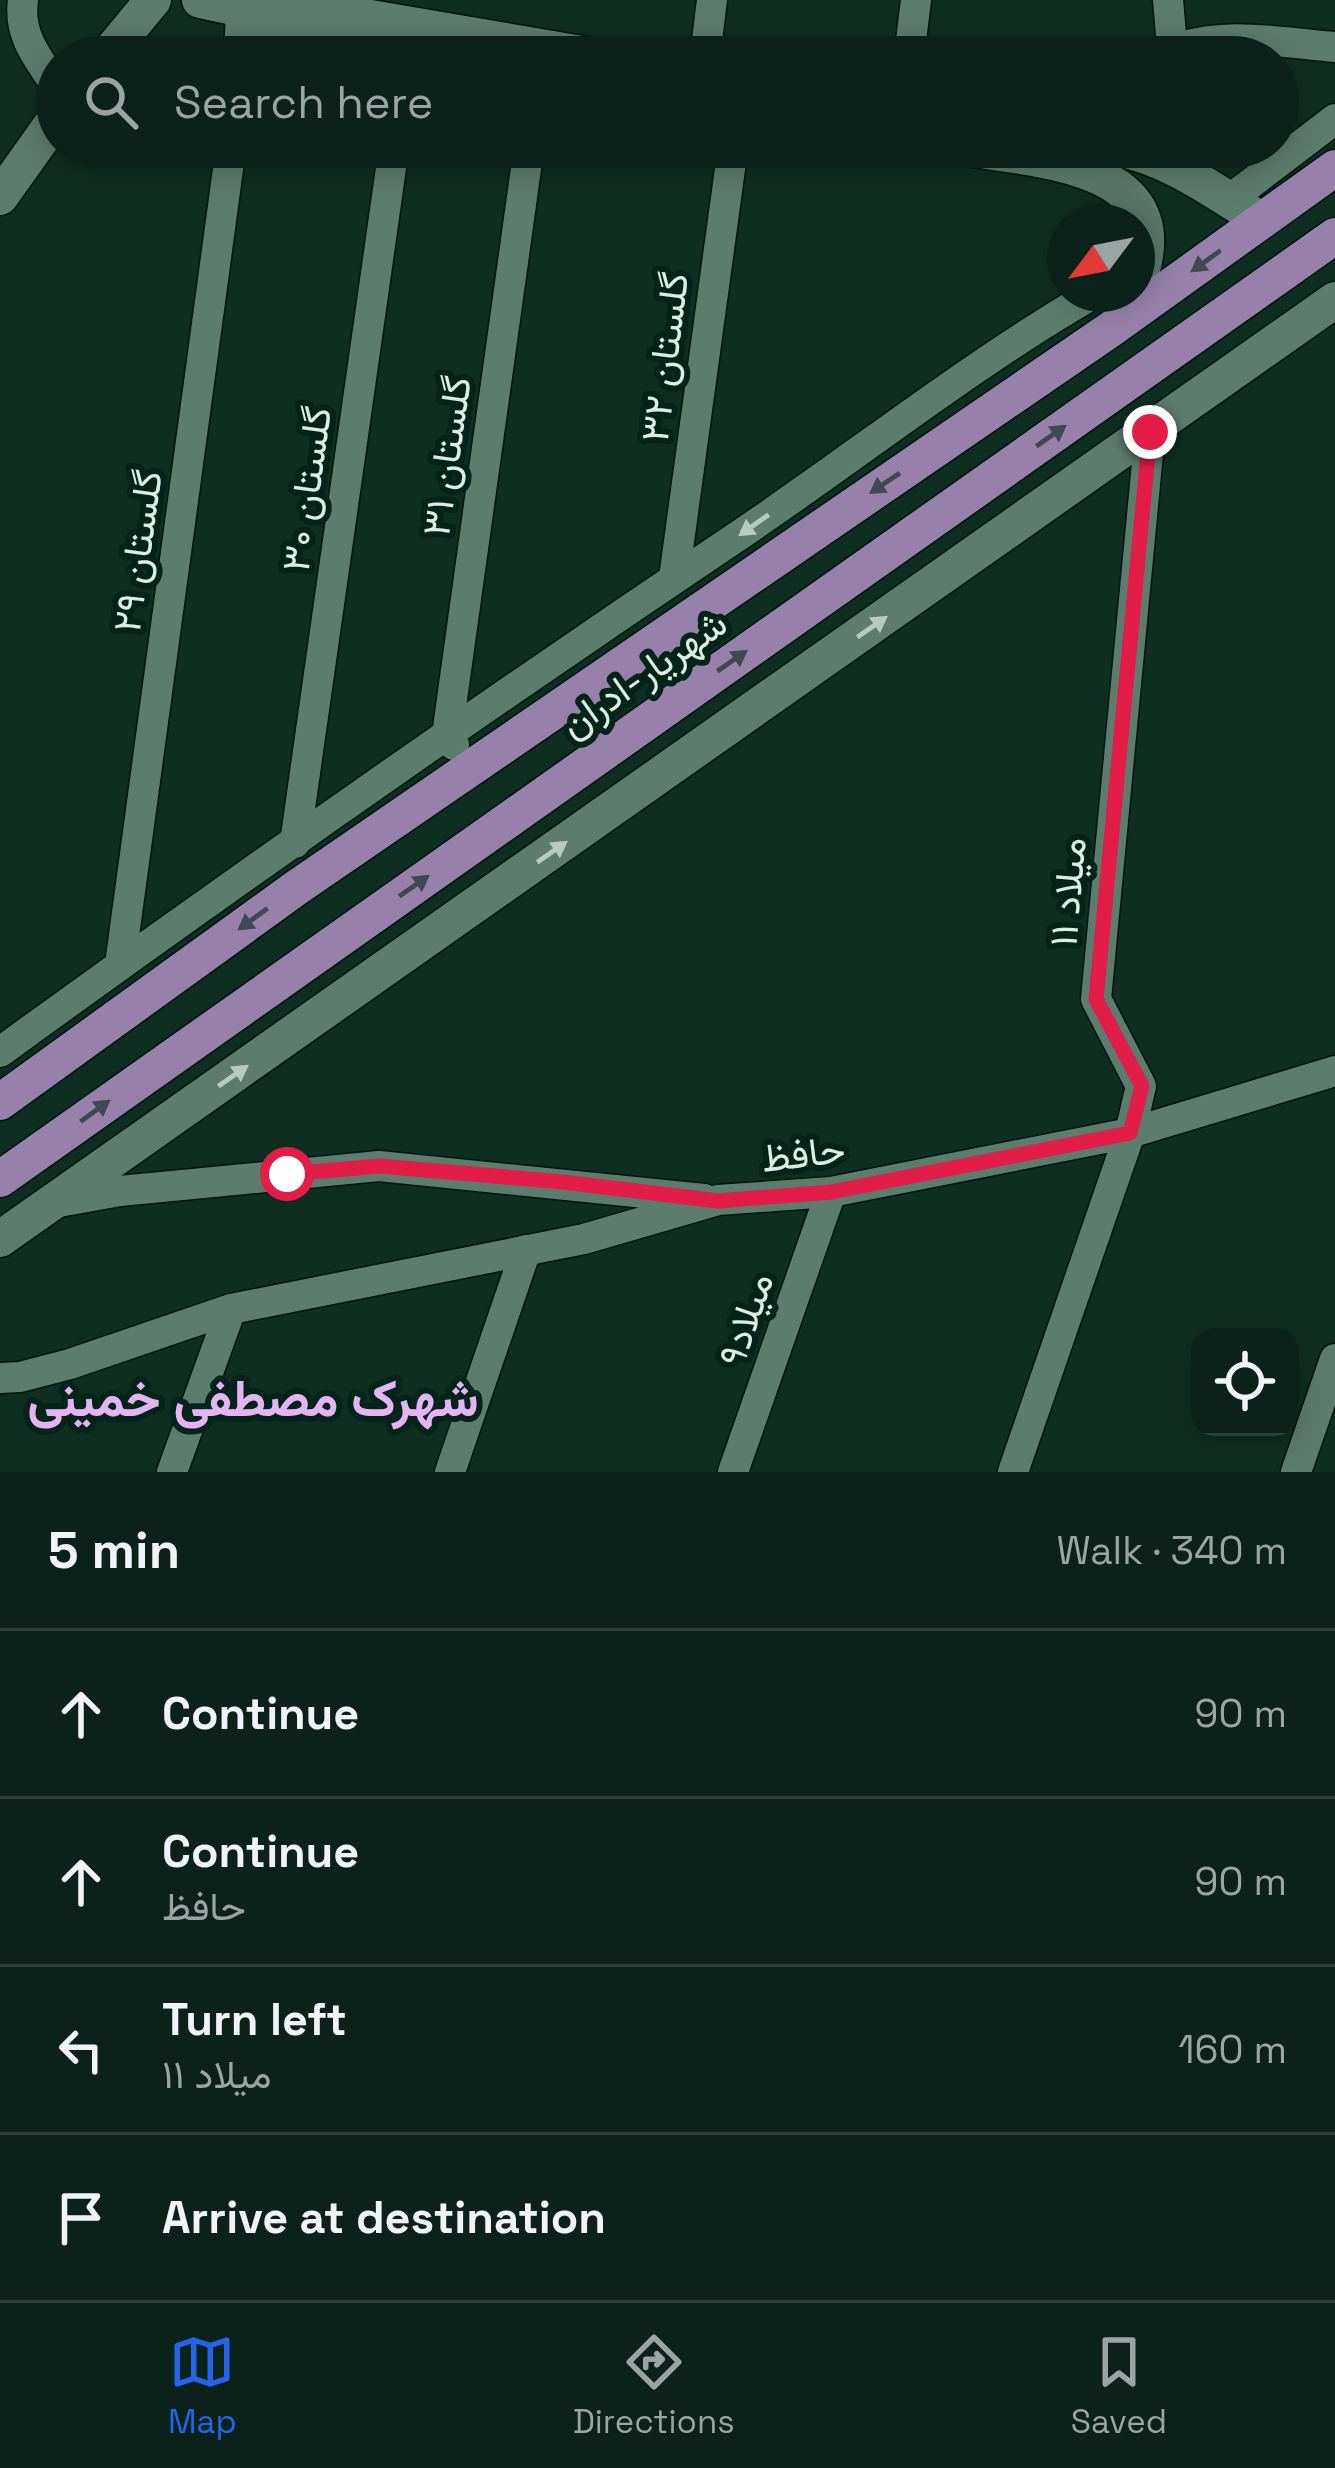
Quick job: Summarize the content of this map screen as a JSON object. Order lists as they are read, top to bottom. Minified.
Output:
{"streets":{"main road":["شهریار-ادران"],"street":["گلستان ۳۲","گلستان ۳۱","گلستان ۳۰","گلستان ۲۹","میلاد ۱۱","حافظ","میلاد۹"]},"crossings":[["میلاد ۱۱","حافظ"],["حافظ","میلاد۹"]],"districts":["شهرک مصطفی خمینی"],"north":"bottom left","page":{"search":"Search here","heading":["5 min","Walk · 340 m"],"list":[["Continue","90 m"],["Continue","حافظ","90 m"],["Turn left","میلاد ۱۱","160 m"],"Arrive at destination"],"nav":["Map","Directions","Saved"]}}
